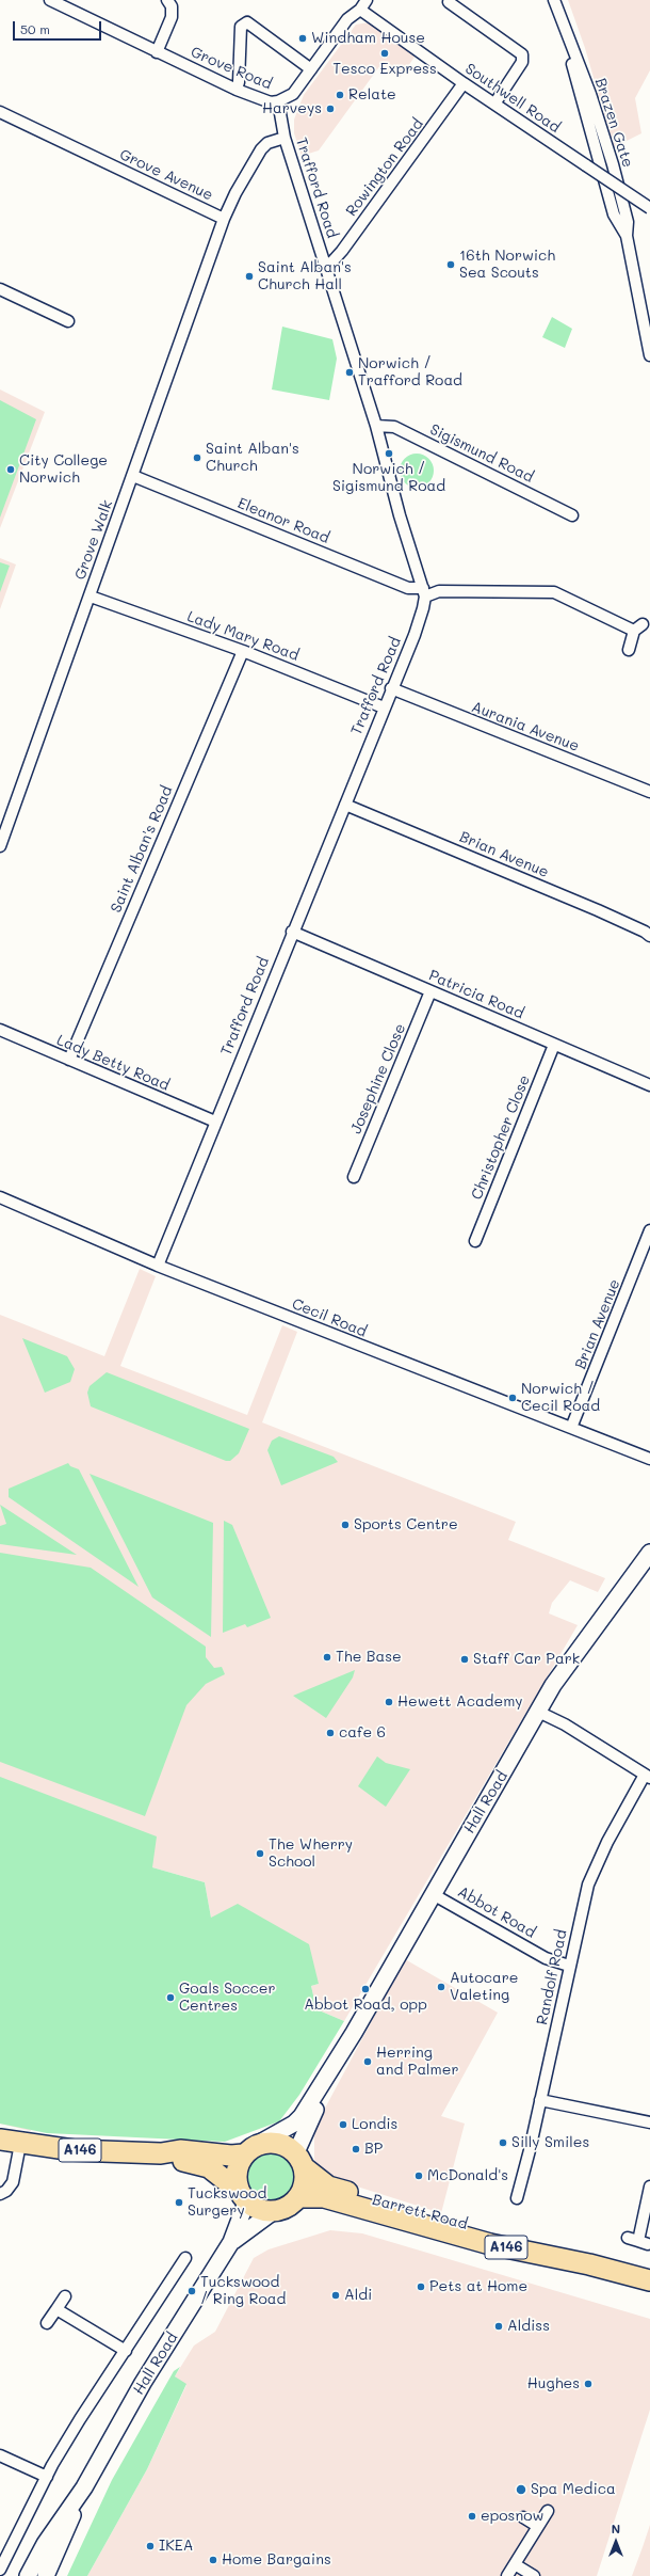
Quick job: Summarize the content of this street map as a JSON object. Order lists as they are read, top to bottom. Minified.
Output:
{"streets":{"highway":["Hall Road","A146","Barrett Road"],"street":["Grove Road","Southwell Road","Brazen Gate","Rowington Road","Grove Avenue","Trafford Road","Sigismund Road","Eleanor Road","Grove Walk","Lady Mary Road","Aurania Avenue","Saint Alban's Road","Brian Avenue","Patricia Road","Lady Betty Road","Josephine Close","Christopher Close","Cecil Road","Abbot Road","Randolf Road"]},"crossings":[["Grove Road","Southwell Road"],["Grove Road","Trafford Road"],["Southwell Road","Rowington Road"],["Rowington Road","Trafford Road"],["Grove Avenue","Trafford Road"],["Grove Avenue","Grove Walk"],["Trafford Road","Sigismund Road"],["Trafford Road","Eleanor Road"],["Trafford Road","Lady Mary Road"],["Trafford Road","Aurania Avenue"],["Trafford Road","Brian Avenue"],["Trafford Road","Patricia Road"],["Trafford Road","Lady Betty Road"],["Trafford Road","Cecil Road"],["Eleanor Road","Grove Walk"],["Grove Walk","Lady Mary Road"],["Lady Mary Road","Saint Alban's Road"],["Saint Alban's Road","Lady Betty Road"],["Brian Avenue","Cecil Road"],["Patricia Road","Josephine Close"],["Patricia Road","Christopher Close"],["Hall Road","Abbot Road"],["Hall Road","A146"],["Hall Road","Barrett Road"],["Abbot Road","Randolf Road"],["A146","Barrett Road"]],"places":["Windham House","Tesco Express","Relate","Harveys","16th Norwich Sea Scouts","Saint Alban's Church Hall","Norwich / Trafford Road","Norwich / Sigismund Road","Saint Alban's Church","City College Norwich","Norwich / Cecil Road","Sports Centre","The Base","Staff Car Park","Hewett Academy","cafe 6","The Wherry School","Autocare Valeting","Abbot Road, opp","Goals Soccer Centres","Herring and Palmer","Londis","Silly Smiles","BP","McDonald's","Tuckswood Surgery","Pets at Home","Tuckswood / Ring Road","Aldi","Aldiss","Hughes","Spa Medica","eposnow","IKEA","Home Bargains"],"scale_bar":"50 m","north":"top"}
